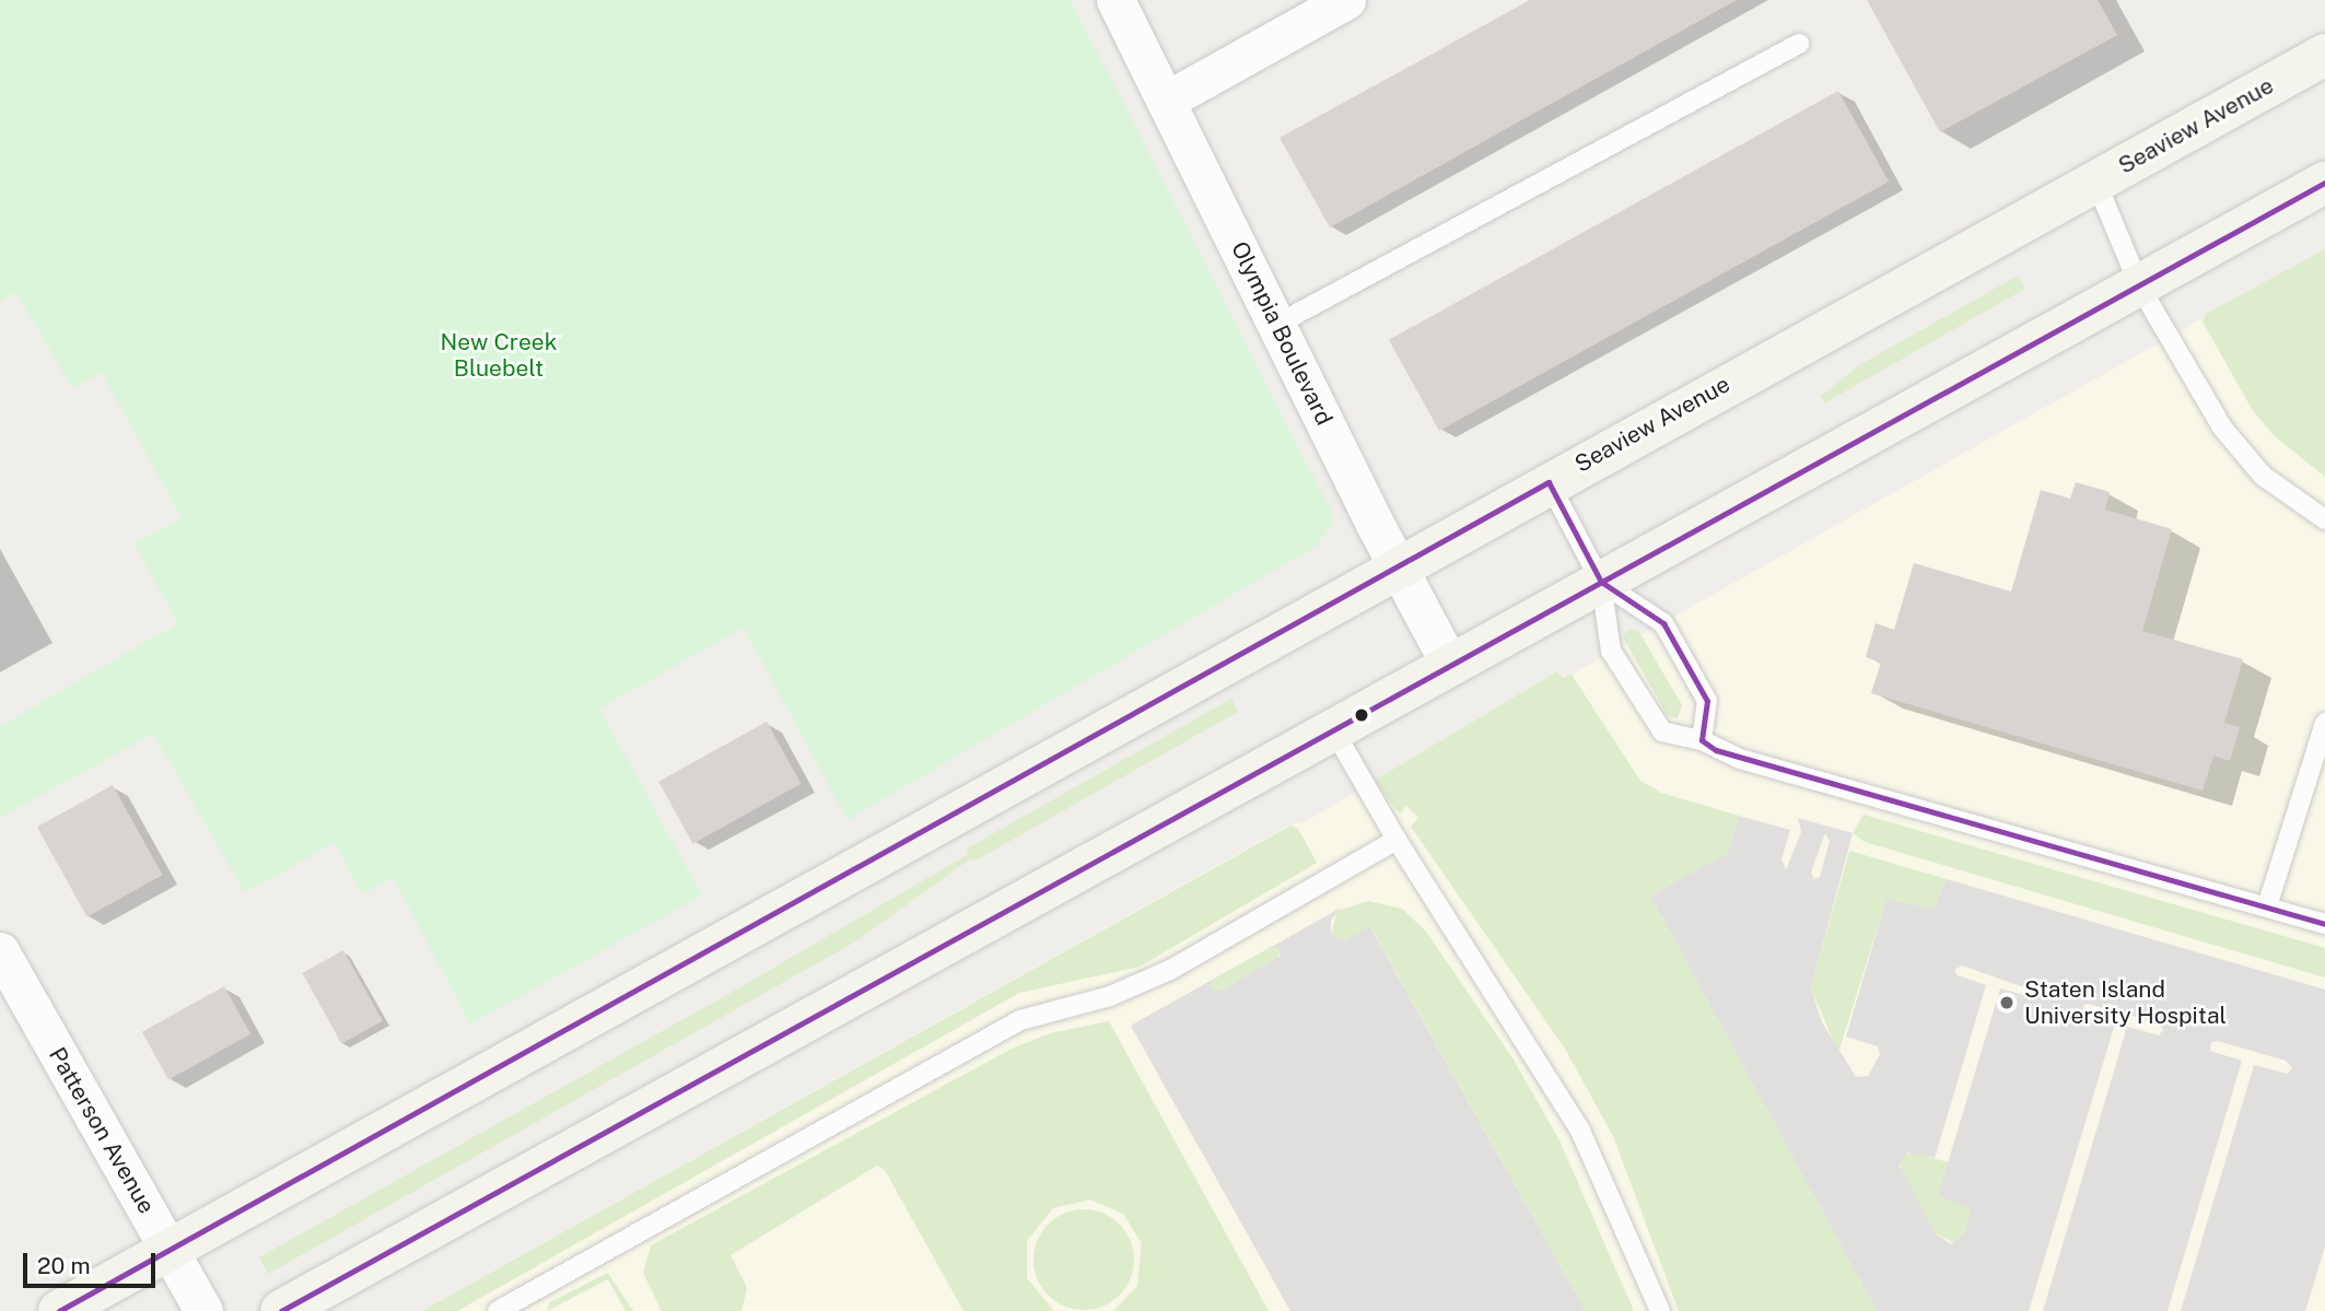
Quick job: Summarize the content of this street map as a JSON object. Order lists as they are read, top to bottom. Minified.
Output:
{"streets":{"street":["Seaview Avenue","Olympia Boulevard","Patterson Avenue"]},"crossings":[["Seaview Avenue","Olympia Boulevard"],["Seaview Avenue","Patterson Avenue"]],"parks":["New Creek Bluebelt"],"places":["Staten Island University Hospital"],"scale_bar":"20 m"}
